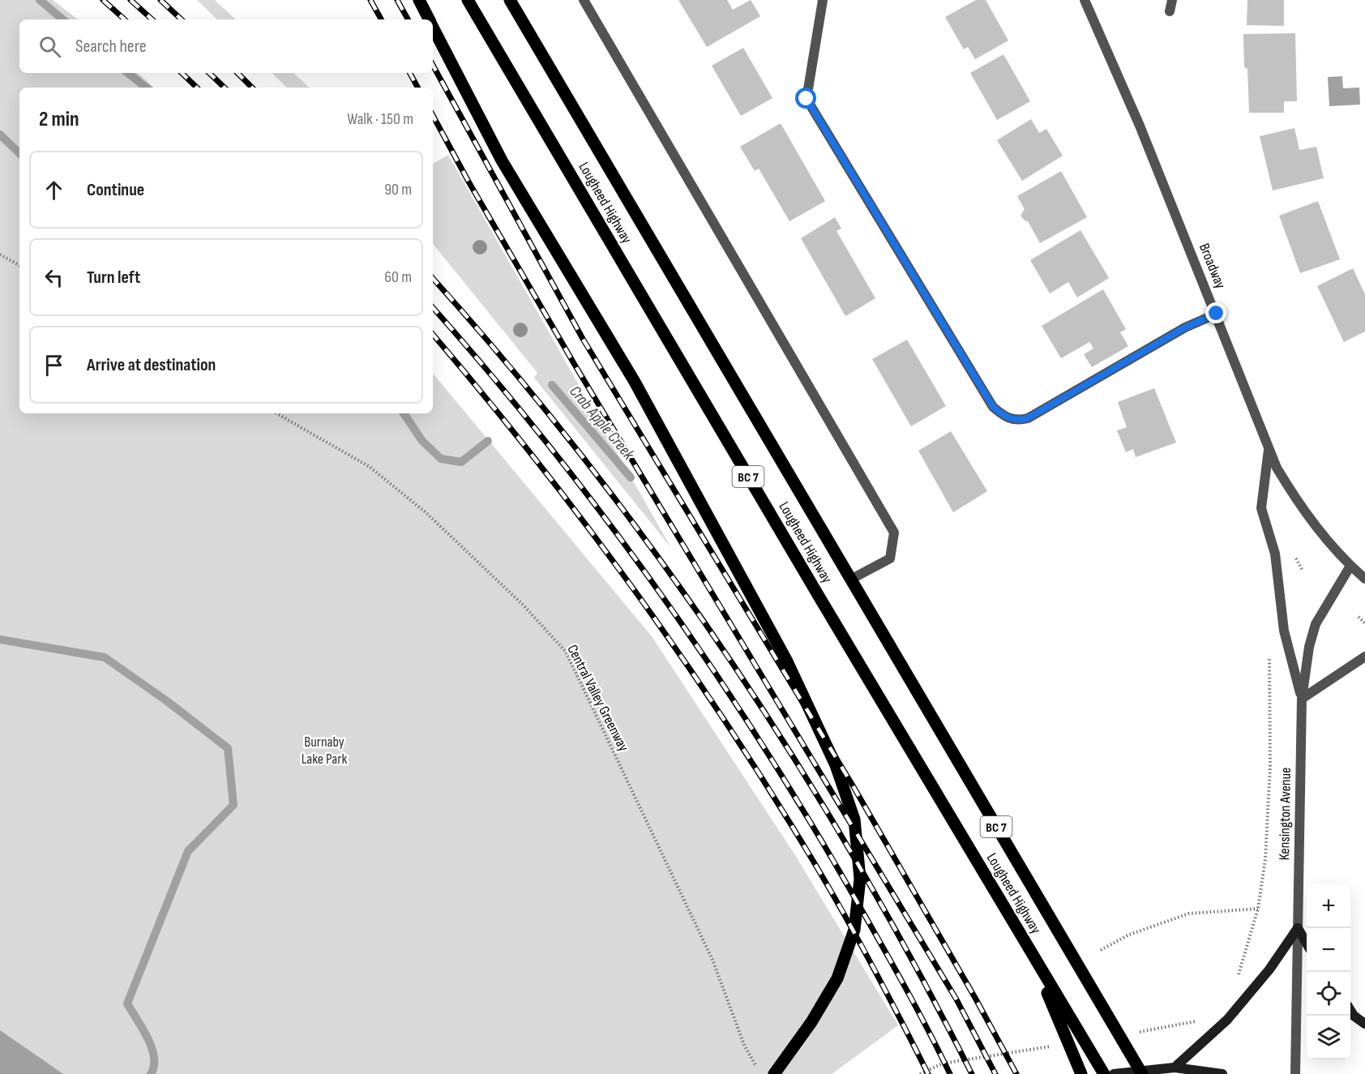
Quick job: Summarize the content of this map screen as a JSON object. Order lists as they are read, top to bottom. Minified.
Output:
{"streets":{"main road":["Lougheed Highway","BC 7"],"street":["Broadway","Kensington Avenue"],"path":["Central Valley Greenway"]},"crossings":[["Broadway","Kensington Avenue"]],"water":["Crab Apple Creek"],"parks":["Burnaby Lake Park"],"page":{"search":"Search here","heading":["2 min","Walk · 150 m"],"list":[["Continue","90 m"],["Turn left","60 m"],"Arrive at destination"],"map_buttons":["+","−"]}}
